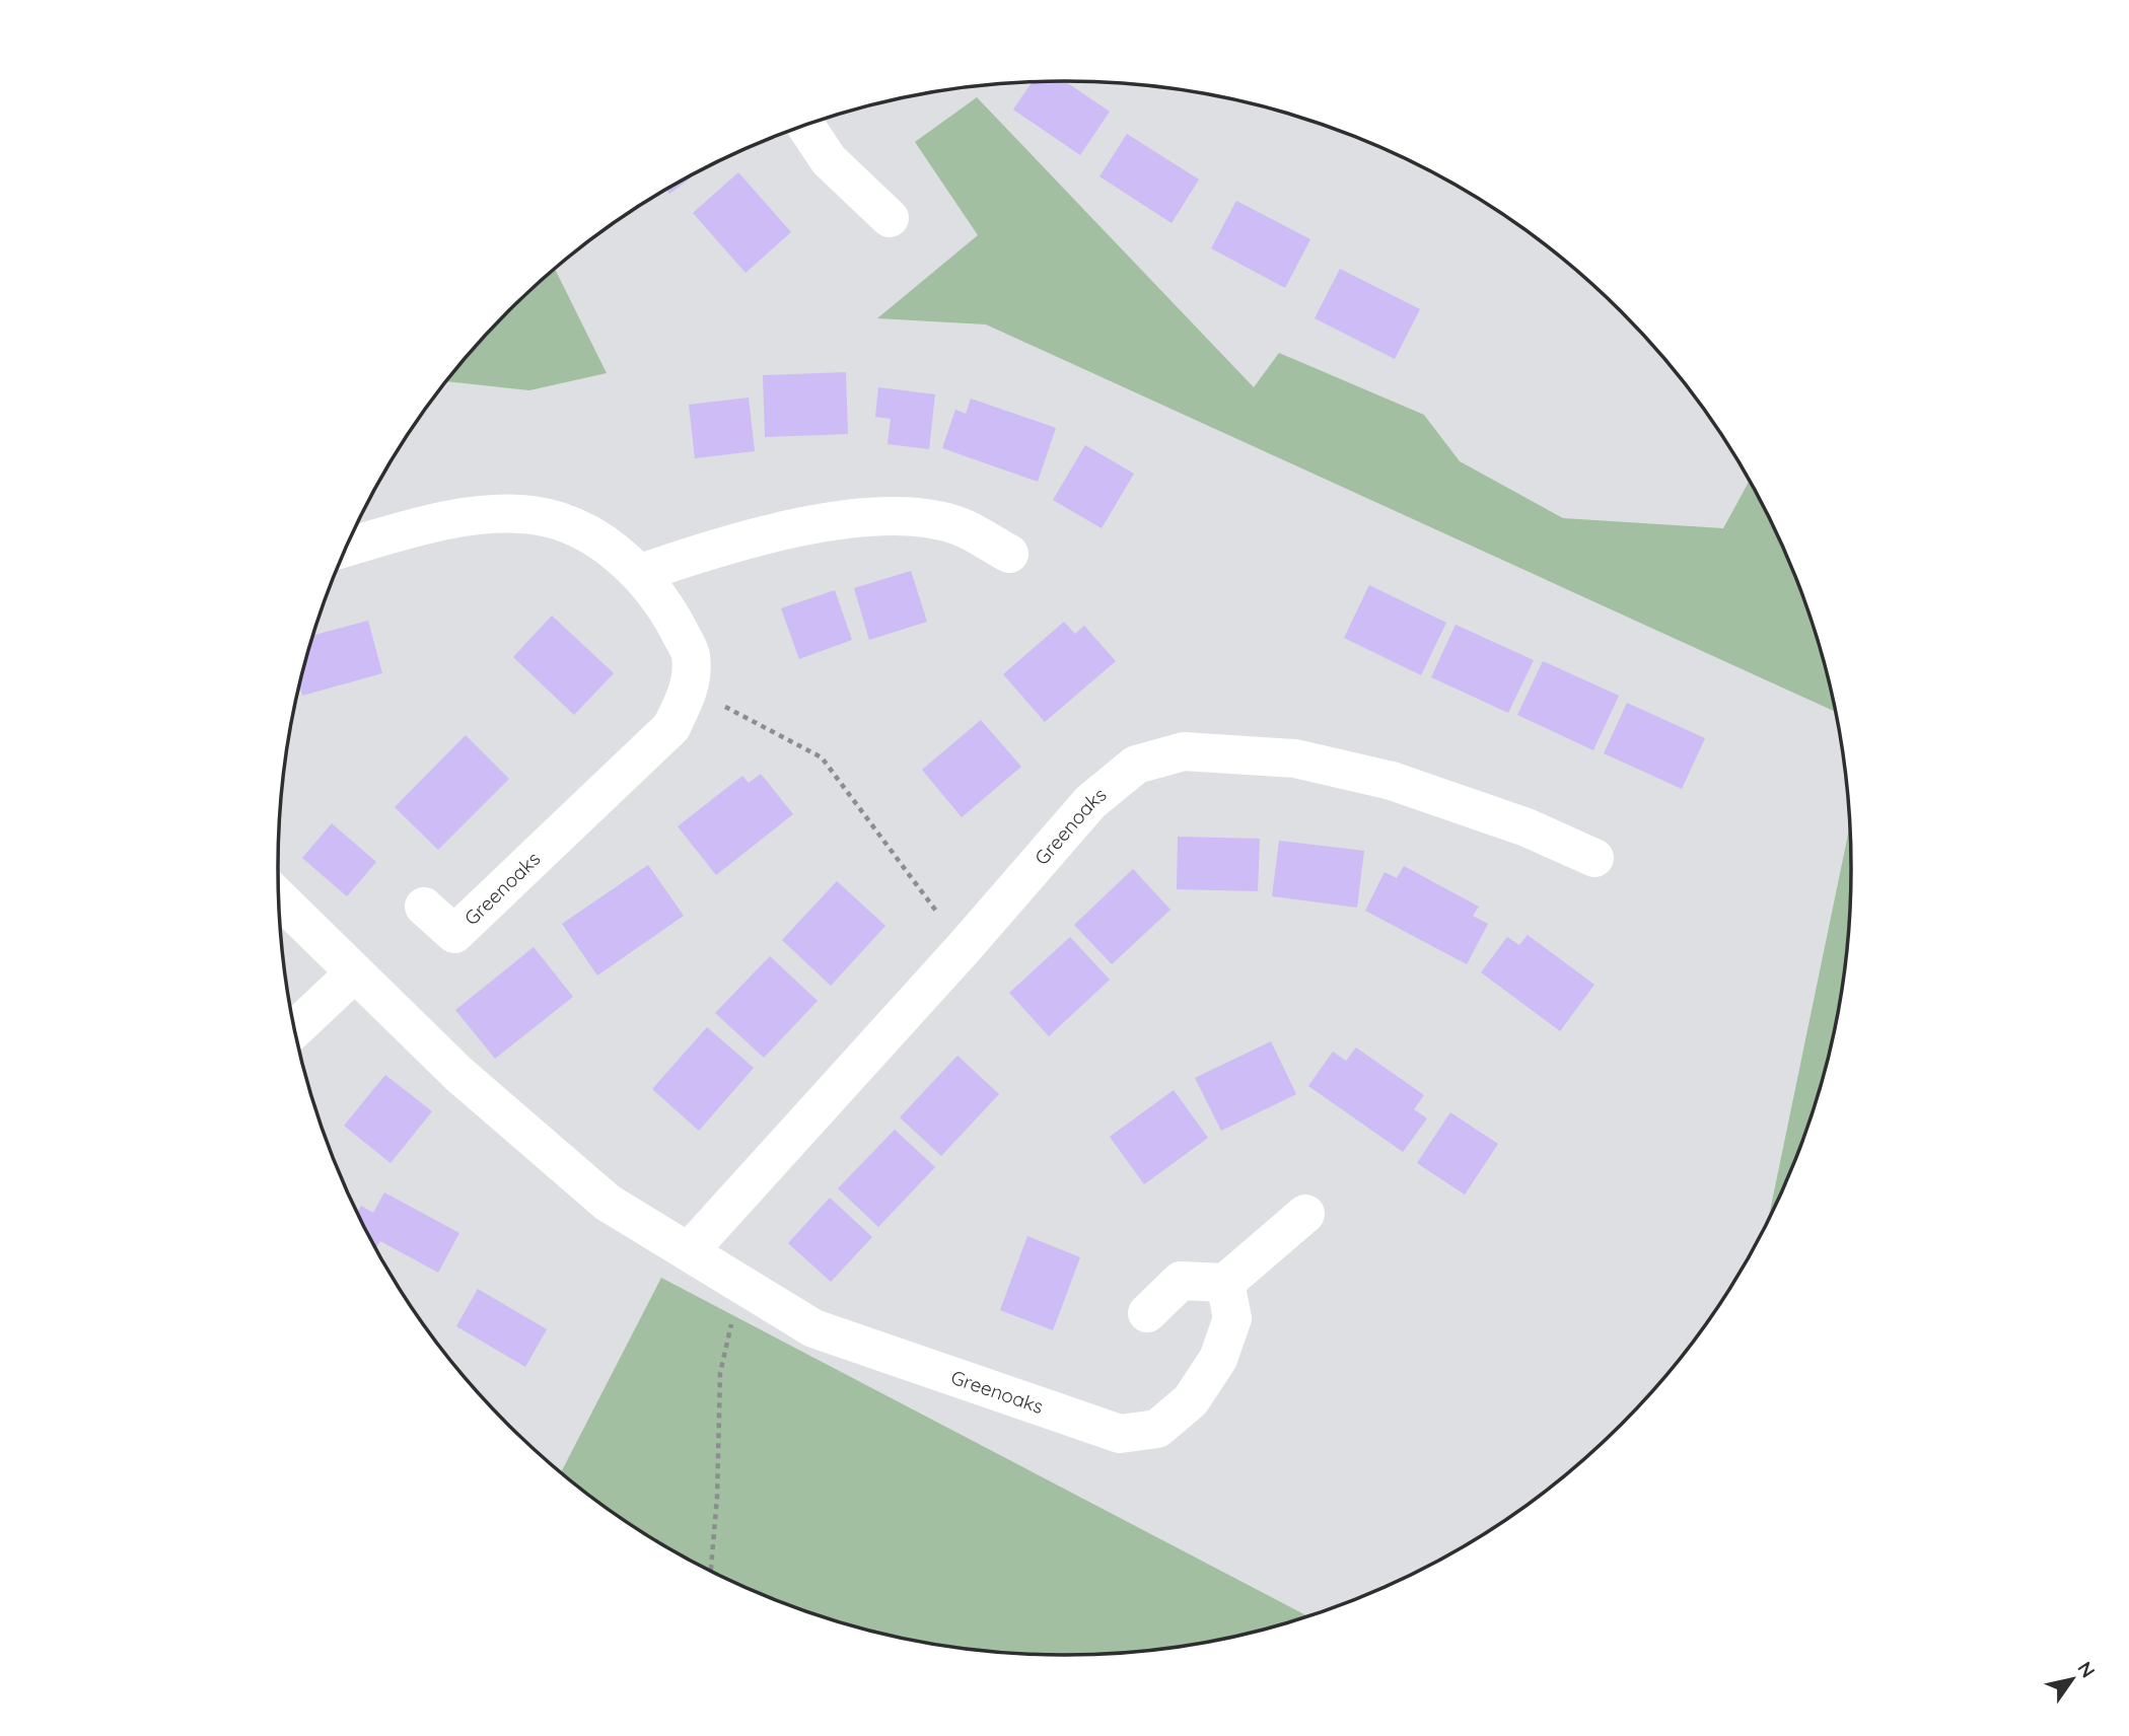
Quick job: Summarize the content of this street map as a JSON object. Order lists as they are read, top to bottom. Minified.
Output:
{"streets":{"street":["Greenoaks"]},"north":"top right"}
